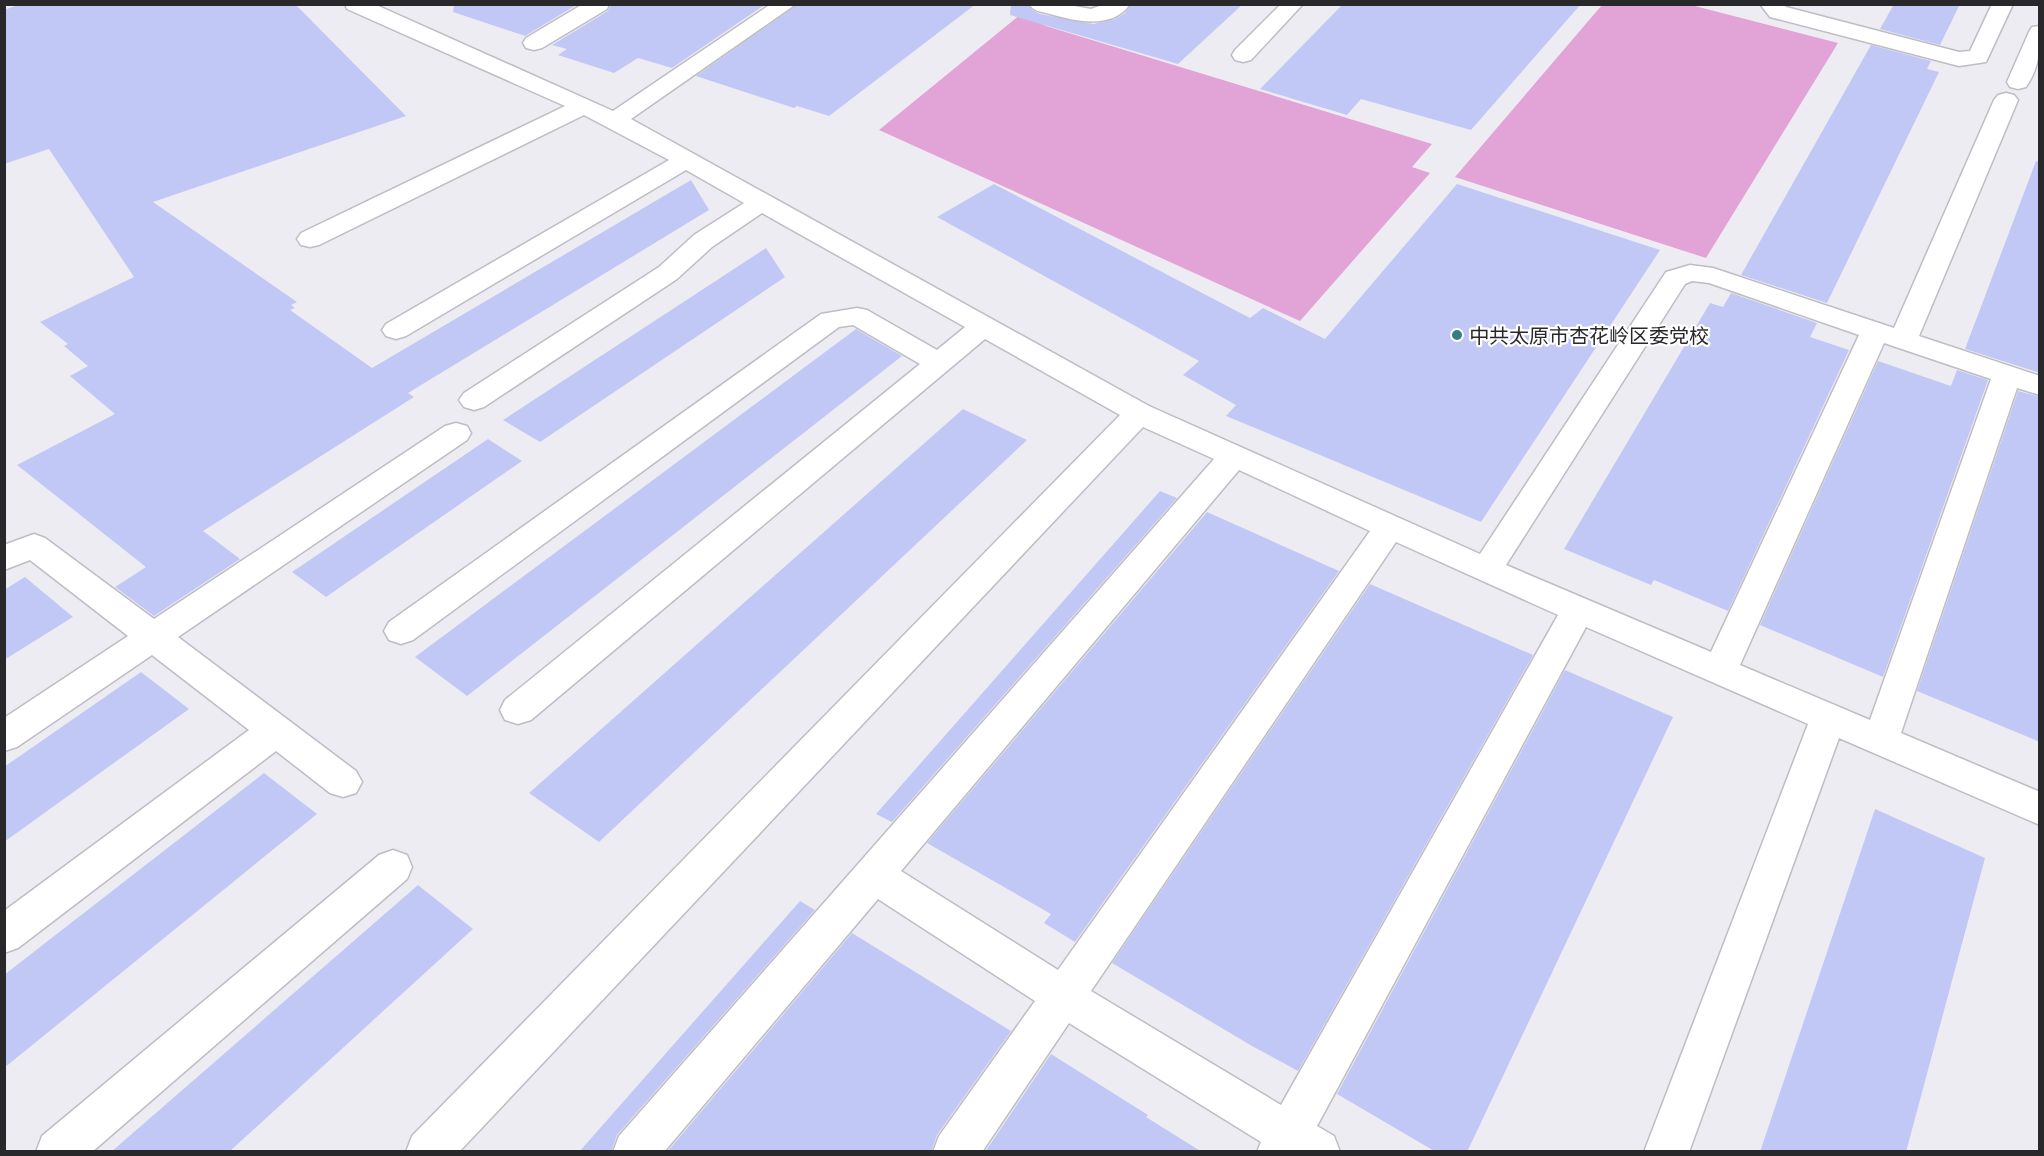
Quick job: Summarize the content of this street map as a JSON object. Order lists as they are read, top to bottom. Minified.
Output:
{"places":["中共太原市杏花岭区委党校"]}
